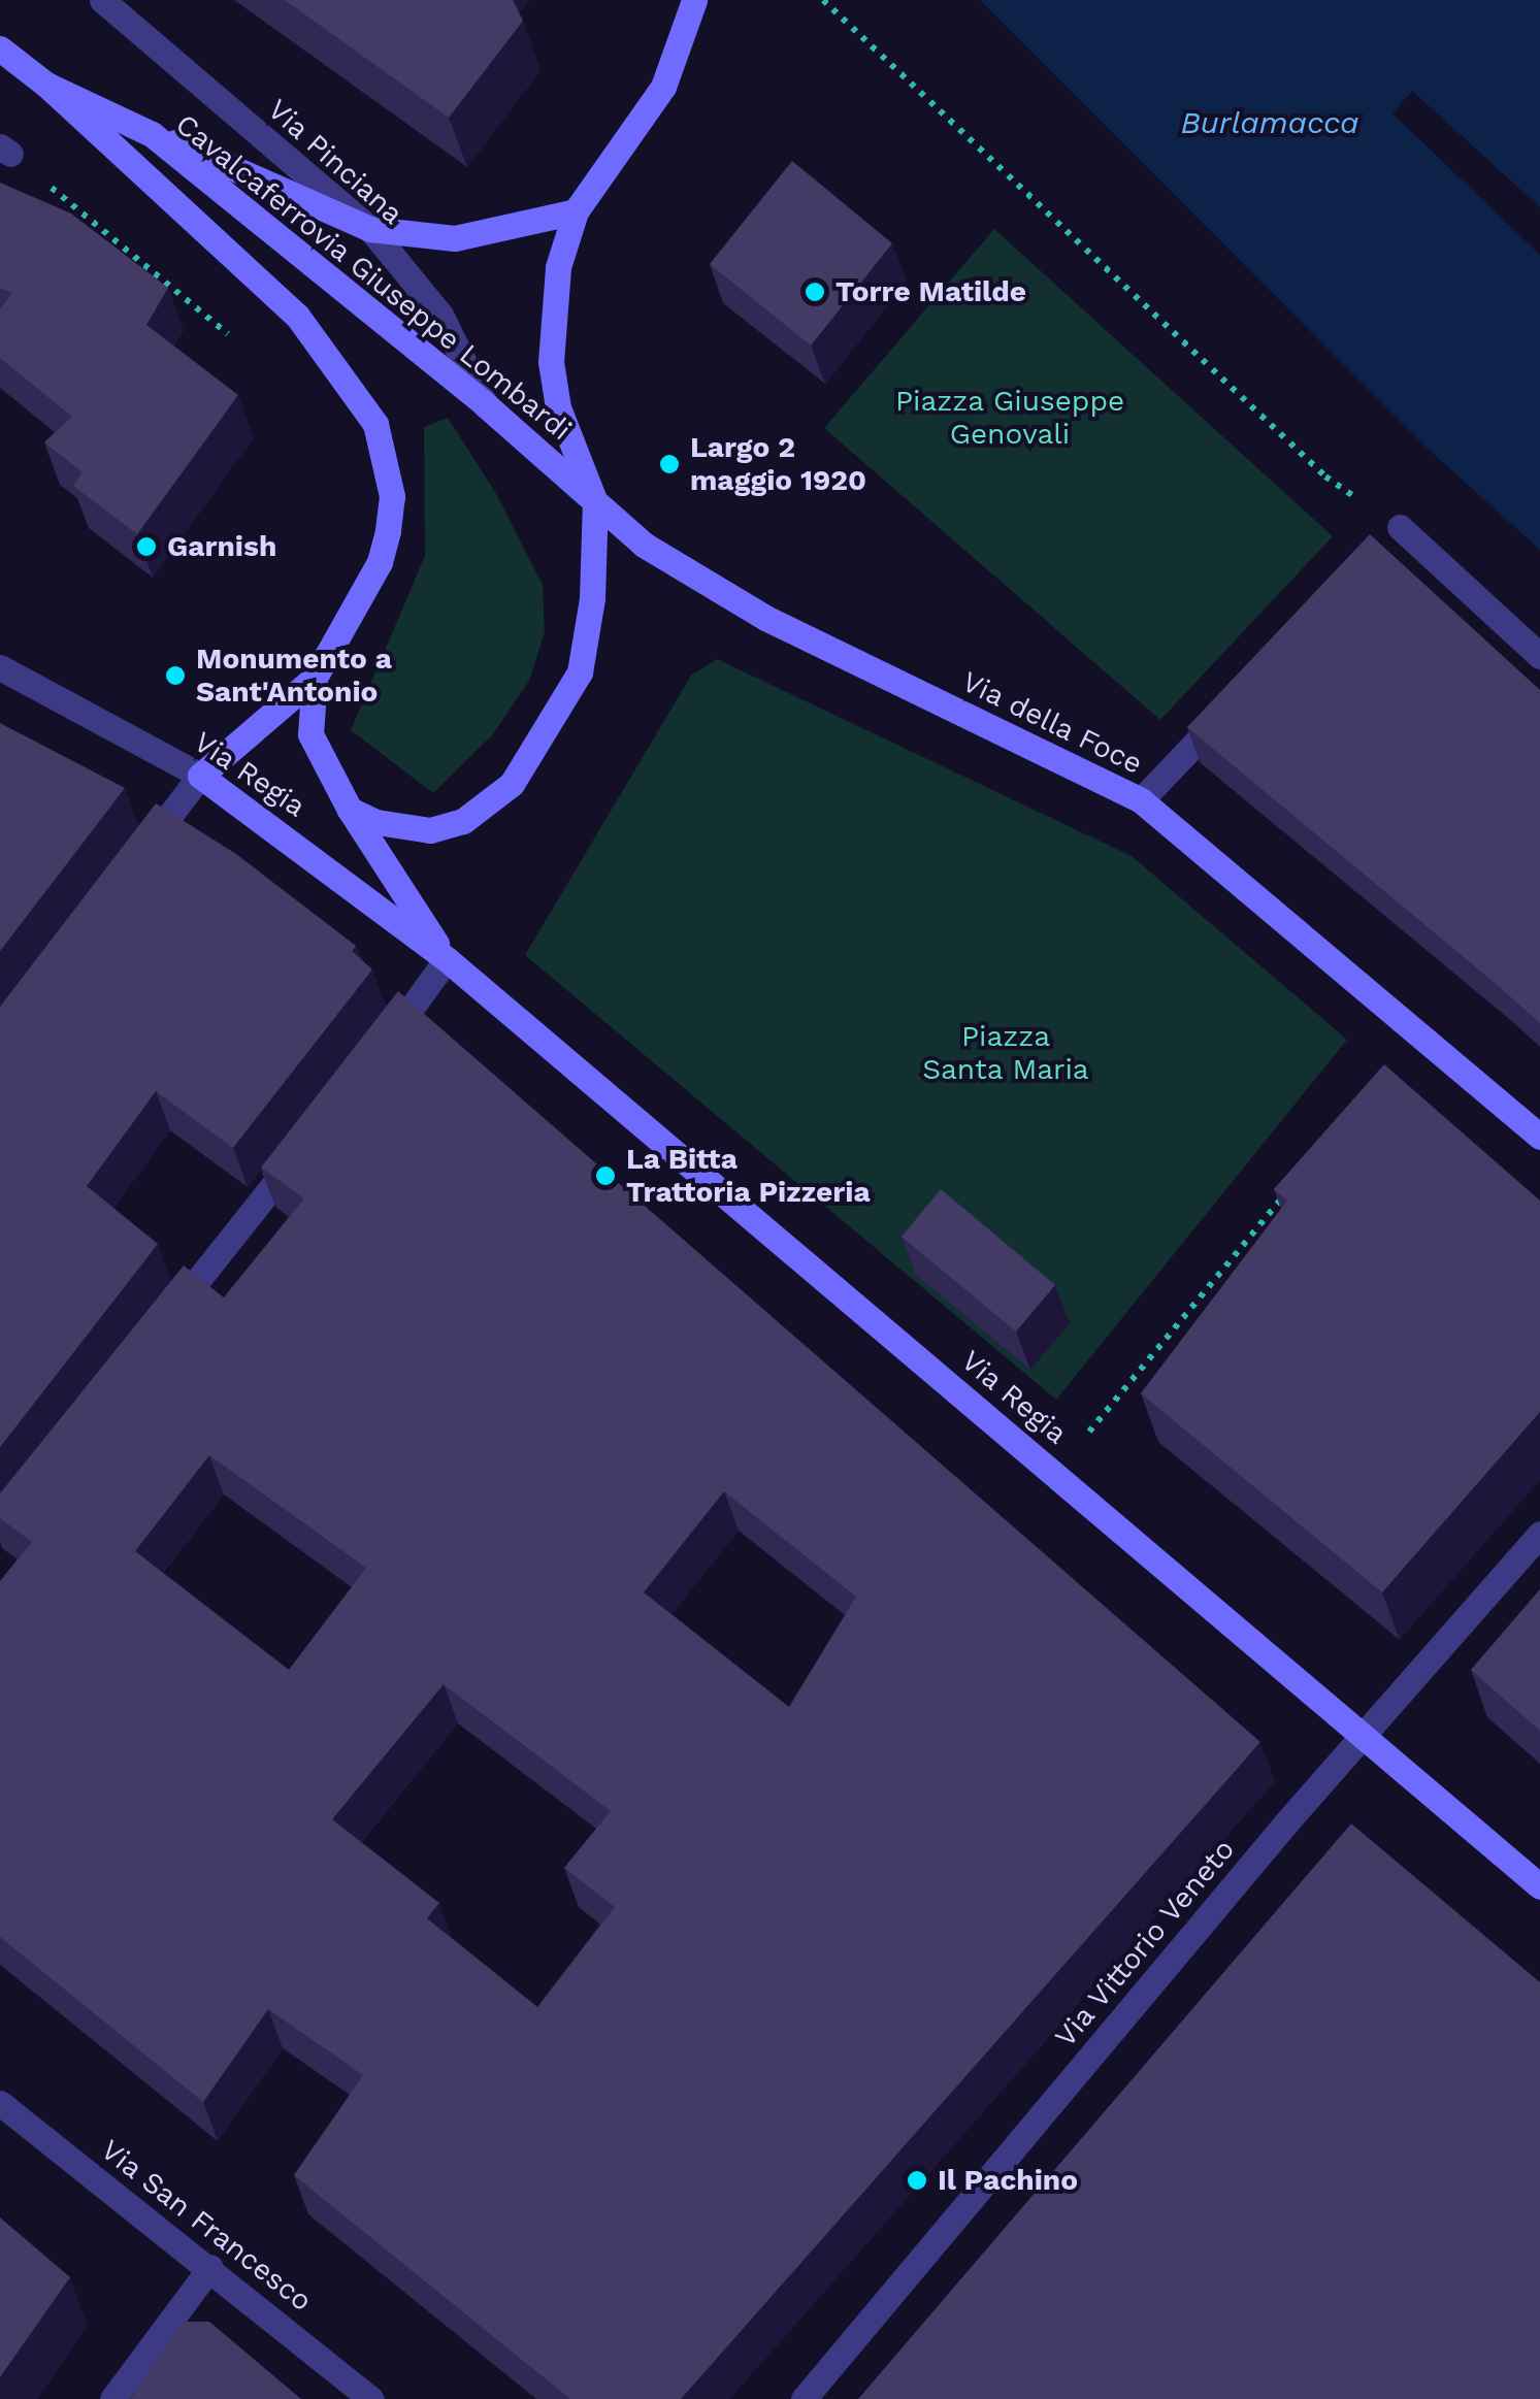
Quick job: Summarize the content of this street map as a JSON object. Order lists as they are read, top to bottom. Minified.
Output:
{"streets":{"street":["Via Pinciana","Cavalcaferrovia Giuseppe Lombardi","Via della Foce","Via Regia","Via Vittorio Veneto","Via San Francesco"]},"crossings":[["Via Pinciana","Cavalcaferrovia Giuseppe Lombardi"],["Cavalcaferrovia Giuseppe Lombardi","Via della Foce"],["Via Regia","Via Vittorio Veneto"]],"water":["Burlamacca"],"parks":["Piazza Giuseppe Genovali","Piazza Santa Maria"],"places":["Torre Matilde","Largo 2 maggio 1920","Garnish","Monumento a Sant'Antonio","La Bitta Trattoria Pizzeria","Il Pachino"]}
